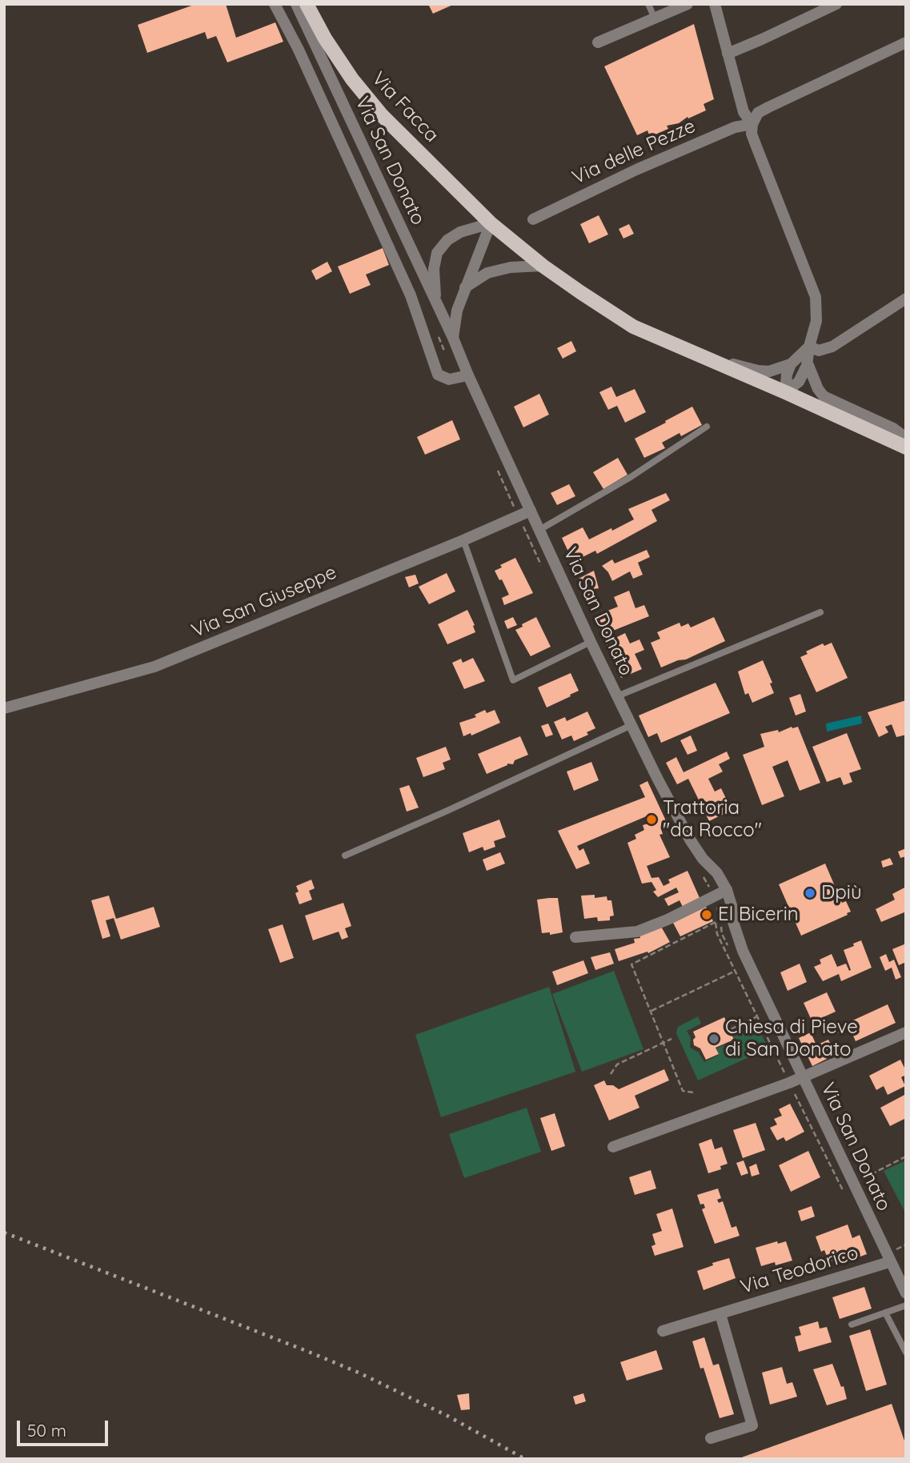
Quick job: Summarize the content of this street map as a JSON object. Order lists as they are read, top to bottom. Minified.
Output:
{"streets":{"main road":["Via Facca"],"street":["Via delle Pezze","Via San Donato","Via San Giuseppe","Via Teodorico"]},"crossings":[["Via Facca","Via San Donato"],["Via San Donato","Via San Giuseppe"],["Via San Donato","Via Teodorico"]],"places":["Trattoria \"da Rocco\"","Dpiù","El Bicerin","Chiesa di Pieve di San Donato"],"scale_bar":"50 m"}
